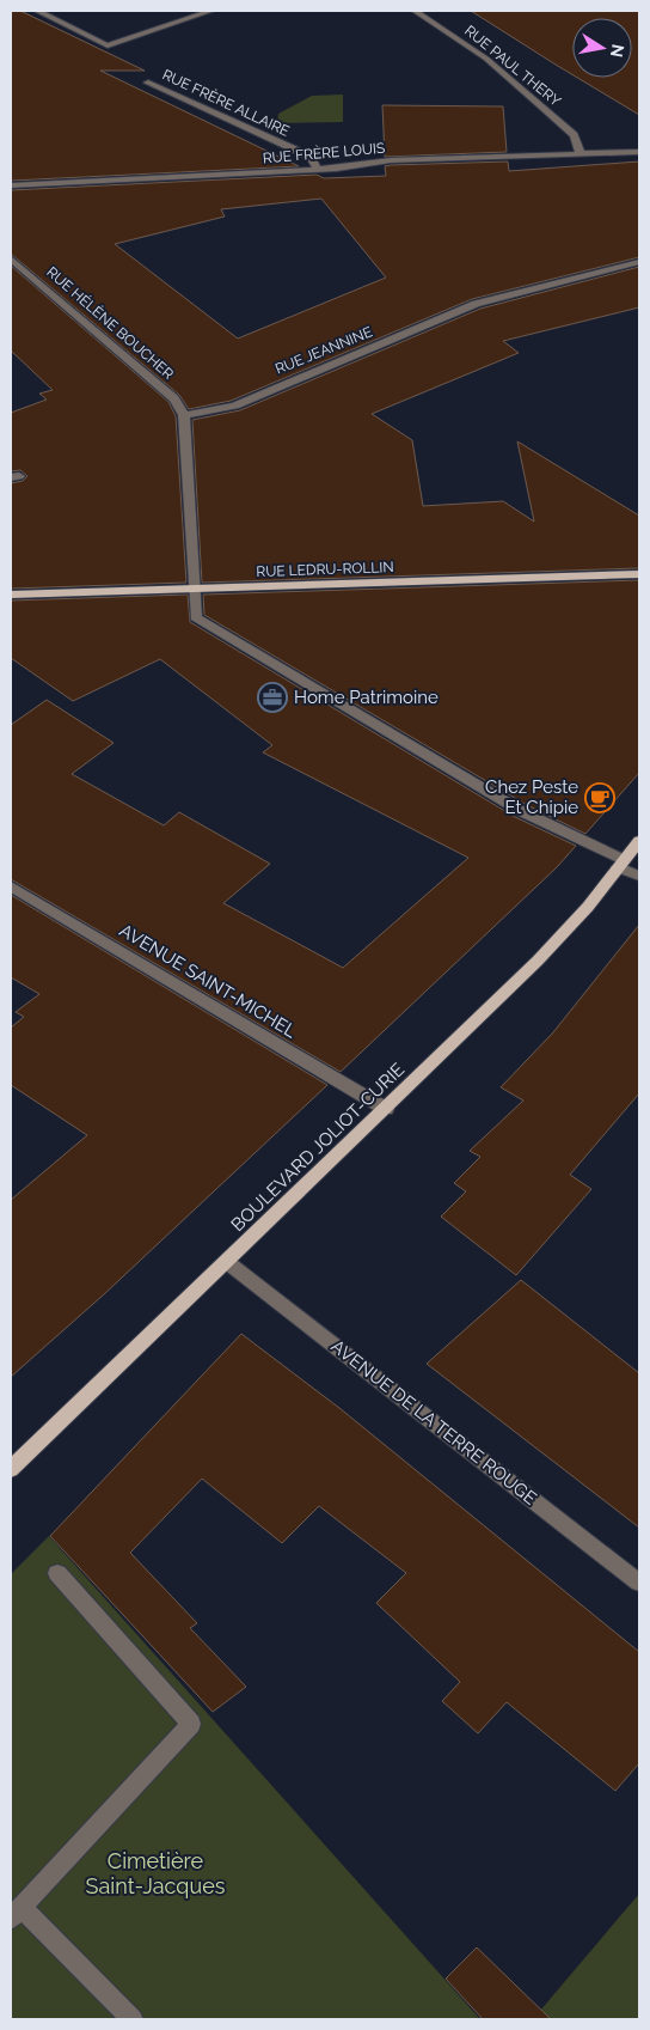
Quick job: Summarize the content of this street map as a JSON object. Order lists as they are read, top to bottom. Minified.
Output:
{"streets":{"main road":["RUE LEDRU-ROLLIN","BOULEVARD JOLIOT-CURIE"],"street":["RUE PAUL THERY","RUE FRÈRE ALLAIRE","RUE FRÈRE LOUIS","RUE HÉLÈNE BOUCHER","RUE JEANNINE","AVENUE SAINT-MICHEL","AVENUE DE LA TERRE ROUGE"]},"crossings":[["RUE PAUL THERY","RUE FRÈRE LOUIS"],["RUE FRÈRE ALLAIRE","RUE FRÈRE LOUIS"],["RUE HÉLÈNE BOUCHER","RUE JEANNINE"],["AVENUE SAINT-MICHEL","BOULEVARD JOLIOT-CURIE"],["BOULEVARD JOLIOT-CURIE","AVENUE DE LA TERRE ROUGE"]],"parks":["Cimetière Saint-Jacques"],"places":{"office":["Home Patrimoine"],"cafe":["Chez Peste Et Chipie"]},"north":"right"}
